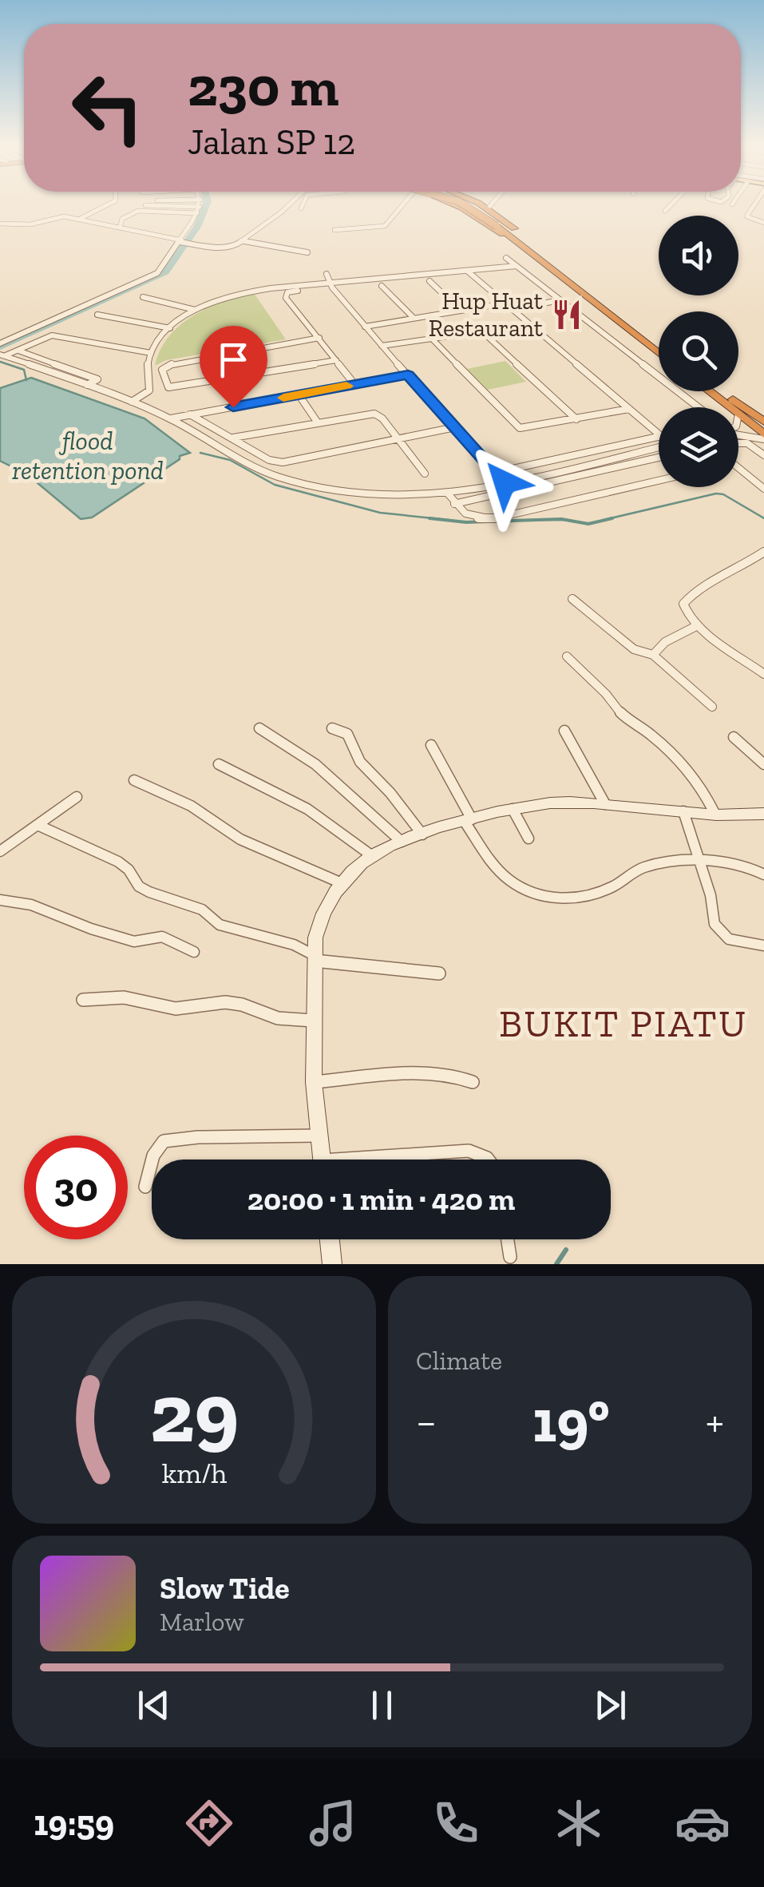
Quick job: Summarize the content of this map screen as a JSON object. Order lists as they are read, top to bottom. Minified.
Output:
{"districts":["BUKIT PIATU"],"water":["flood retention pond"],"places":{"restaurant":["Hup Huat Restaurant"]},"page":{"turn":["230 m","Jalan SP 12"],"limit":"30","trip":"20:00 · 1 min · 420 m","tile":"Climate","heat":["−","19°","+"],"song":["Slow Tide","Marlow"],"tabs":"19:59","gauge":["29","km/h"]}}
